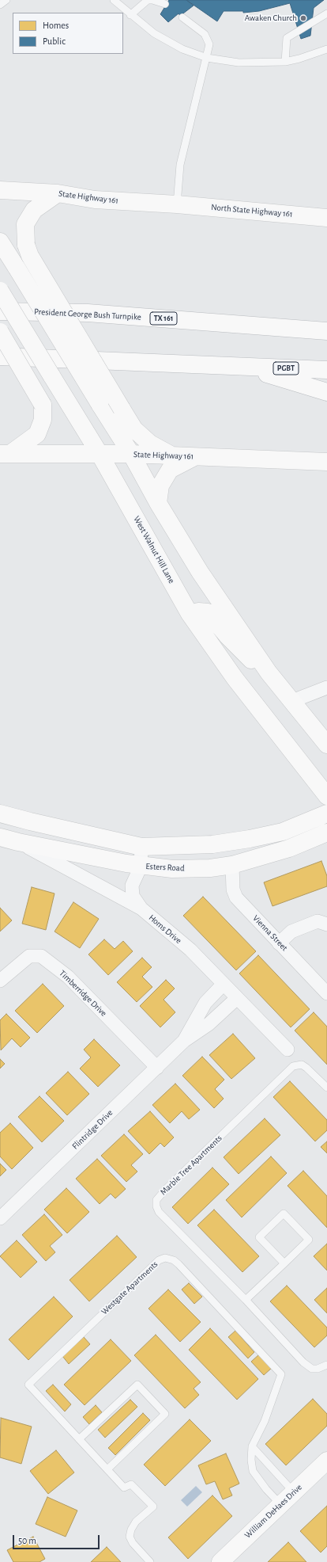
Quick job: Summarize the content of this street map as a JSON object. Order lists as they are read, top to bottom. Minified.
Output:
{"streets":{"main road":["State Highway 161","North State Highway 161","President George Bush Turnpike","TX 161","PGBT","West Walnut Hill Lane","Esters Road","William DeHaes Drive"],"street":["Homs Drive","Vienna Street","Timberridge Drive","Flintridge Drive"],"lane":["Marble Tree Apartments","Westgate Apartments"]},"crossings":[["State Highway 161","North State Highway 161"],["State Highway 161","West Walnut Hill Lane"],["Esters Road","Homs Drive"],["Esters Road","Vienna Street"],["Homs Drive","Flintridge Drive"],["Timberridge Drive","Flintridge Drive"],["Westgate Apartments","William DeHaes Drive"]],"places":["Awaken Church"],"legend":["Homes","Public"],"scale_bar":"50 m"}
